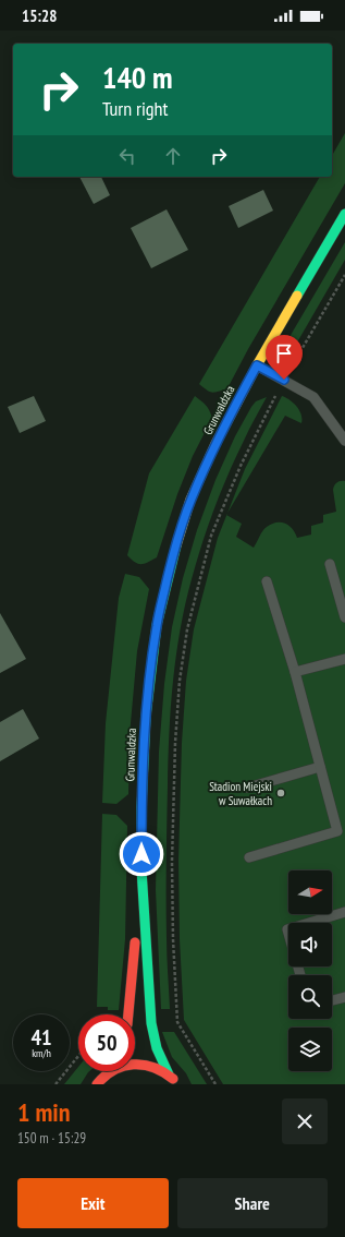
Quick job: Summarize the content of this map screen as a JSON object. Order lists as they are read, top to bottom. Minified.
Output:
{"streets":{"main road":["Grunwaldzka"]},"places":["Stadion Miejski w Suwałkach"],"north":"right","page":{"status":"15:28","turn":["140 m","Turn right"],"speed":"41 km/h","limit":"50","heading":["1 min","150 m · 15:29"],"buttons":["Exit","Share"]}}
